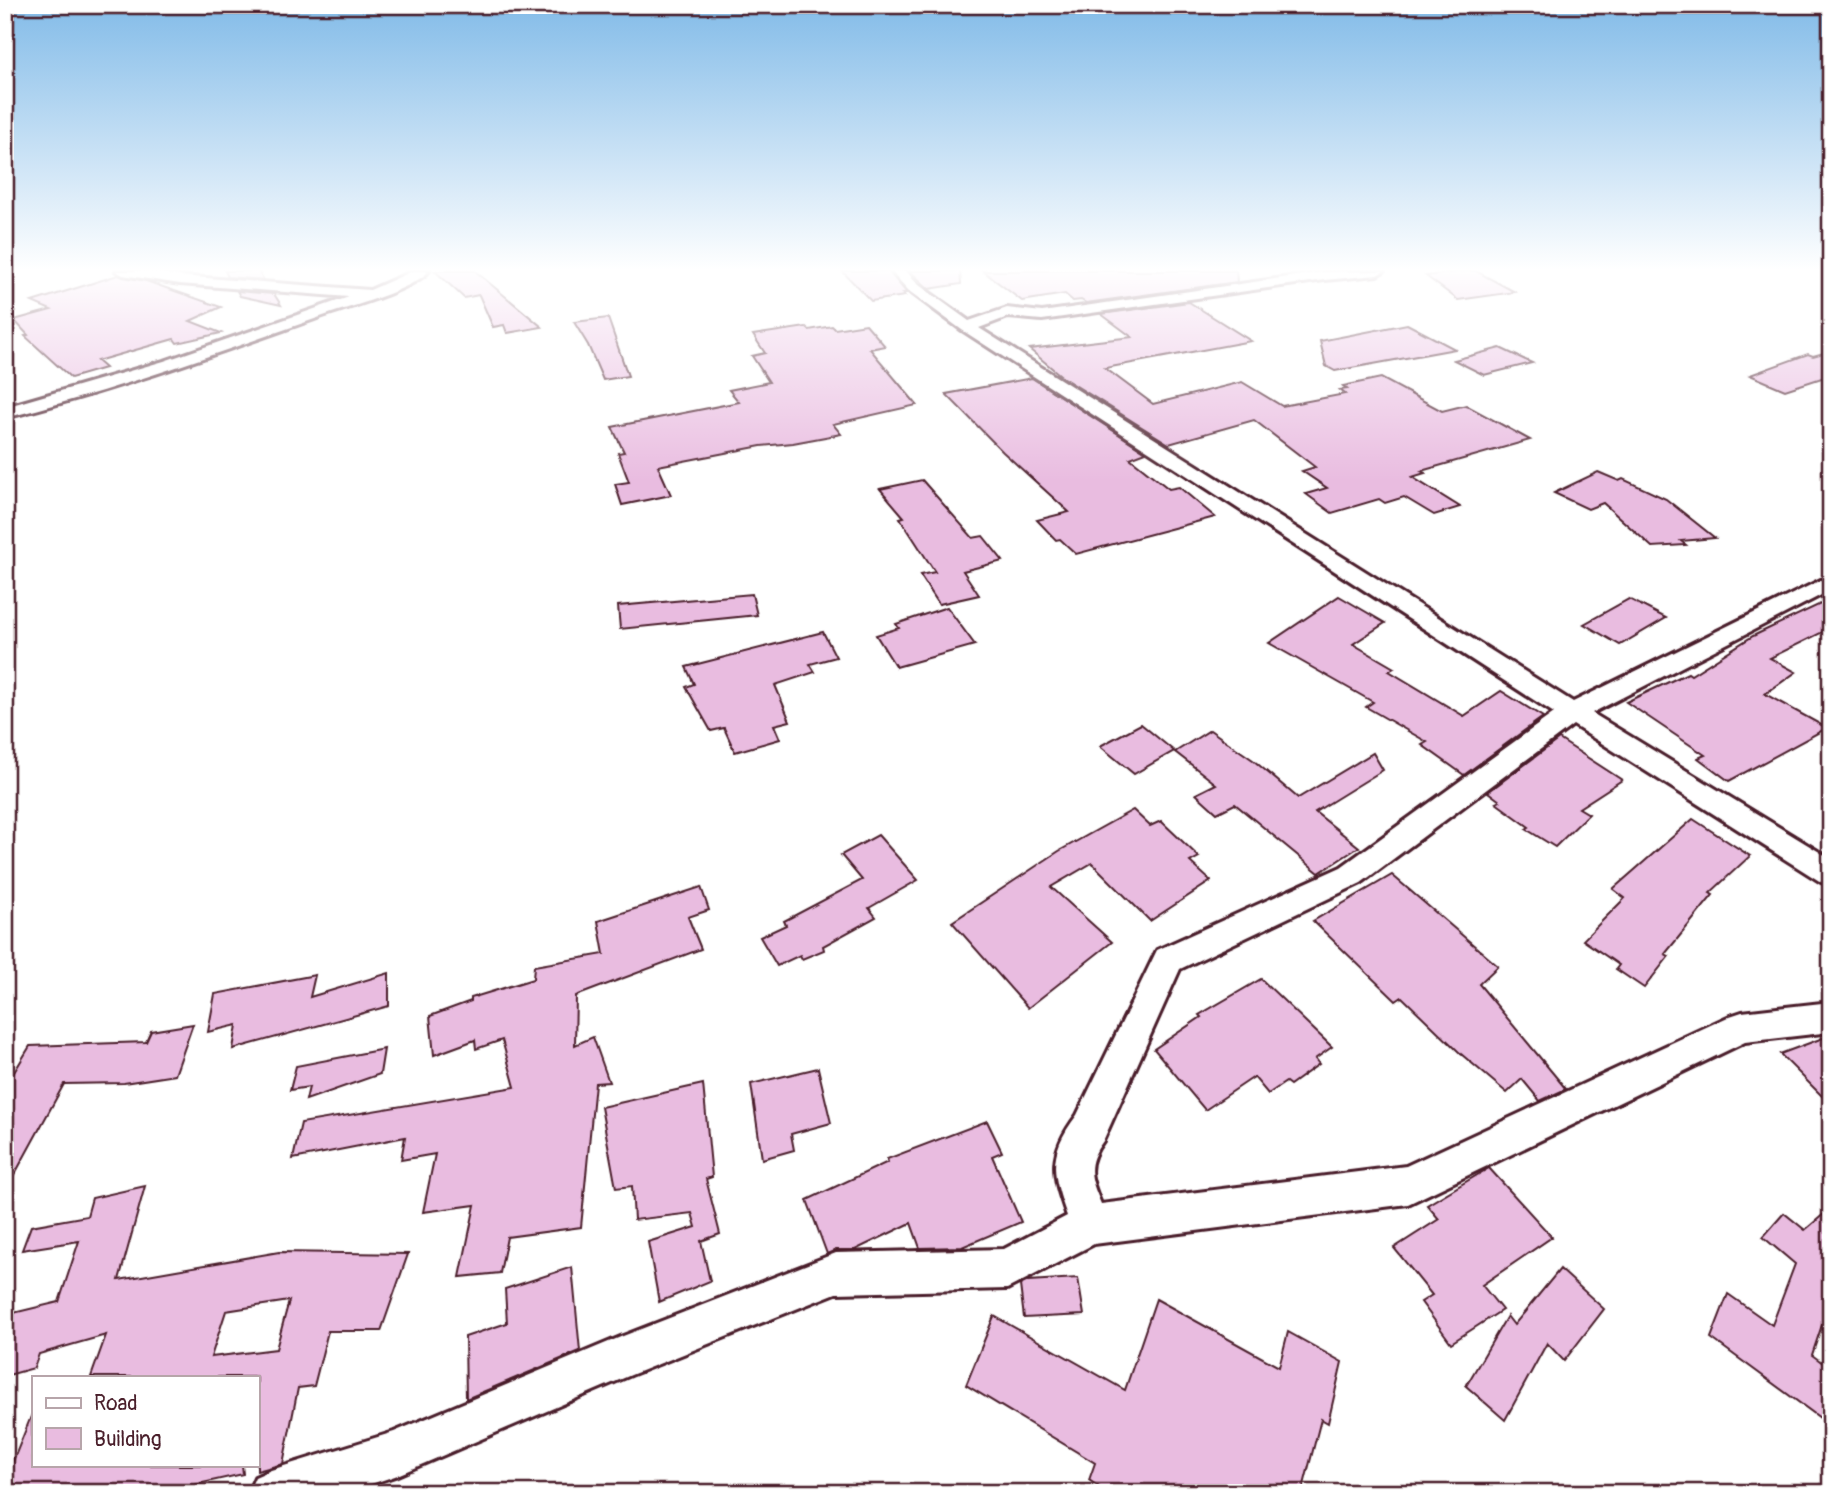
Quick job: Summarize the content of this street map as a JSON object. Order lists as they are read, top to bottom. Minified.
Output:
{"legend":["Road","Building"]}
